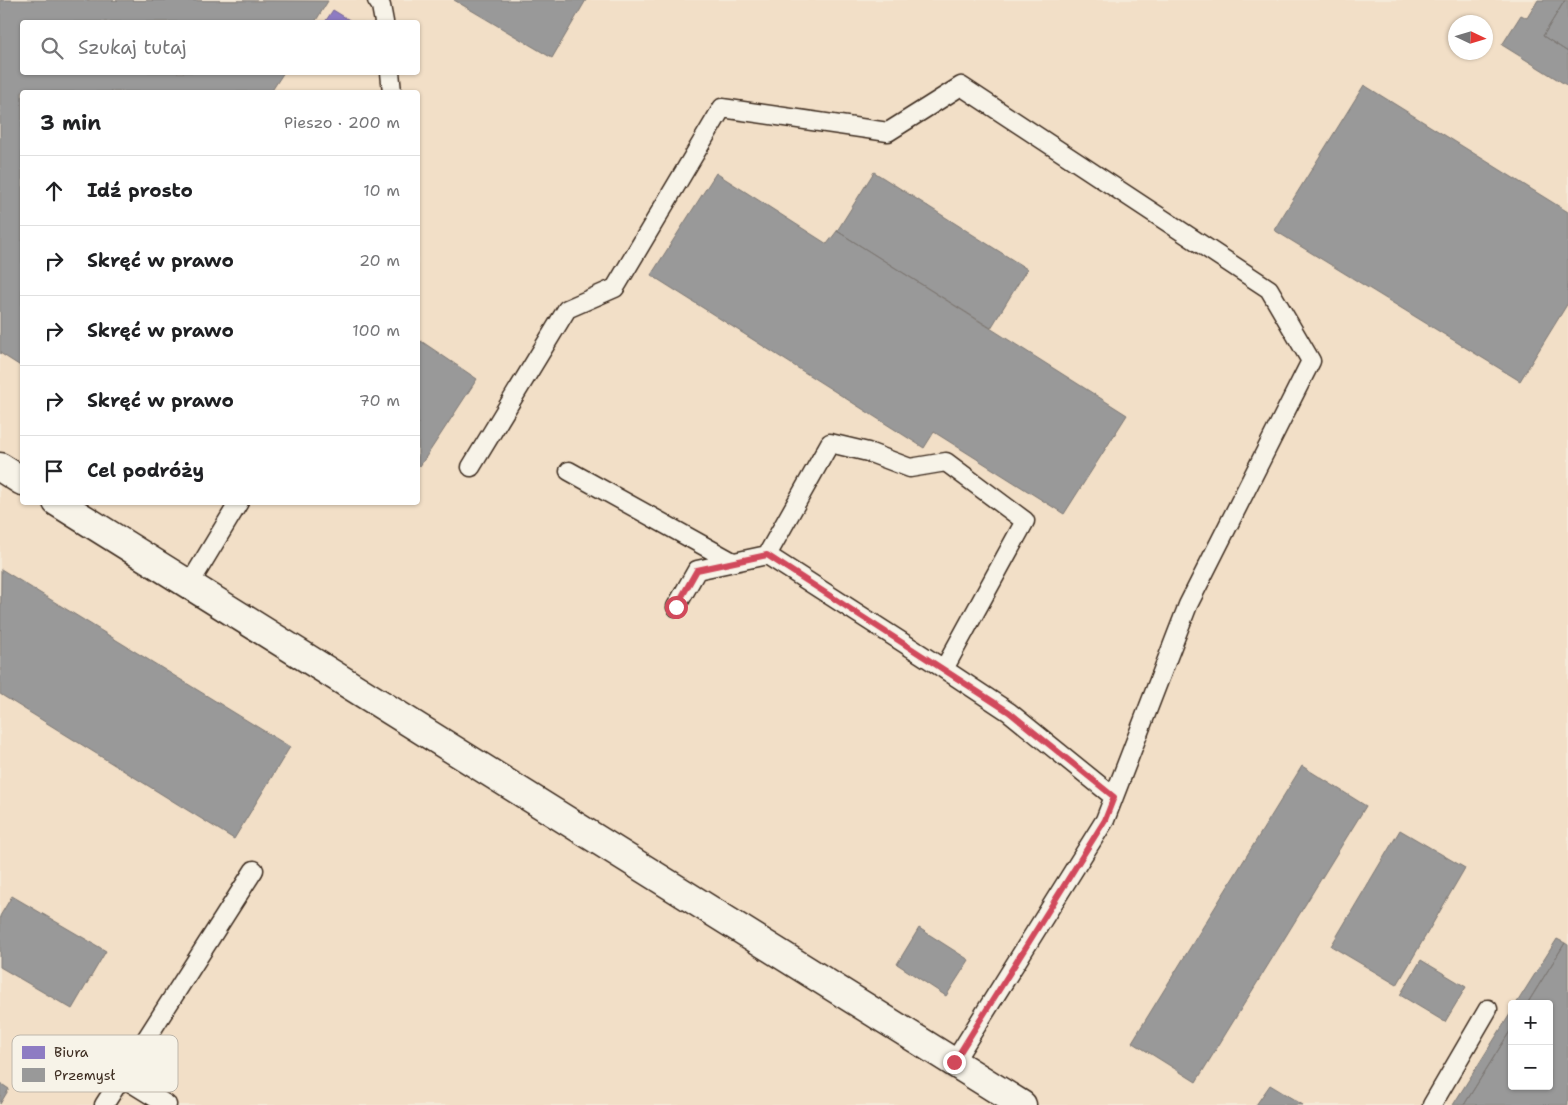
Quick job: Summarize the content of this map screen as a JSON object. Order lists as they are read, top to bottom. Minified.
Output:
{"legend":["Biura","Przemysł"],"north":"right","page":{"search":"Szukaj tutaj","heading":["3 min","Pieszo · 200 m"],"list":[["Idź prosto","10 m"],["Skręć w prawo","20 m"],["Skręć w prawo","100 m"],["Skręć w prawo","70 m"],"Cel podróży"],"map_buttons":["+","−"]}}
